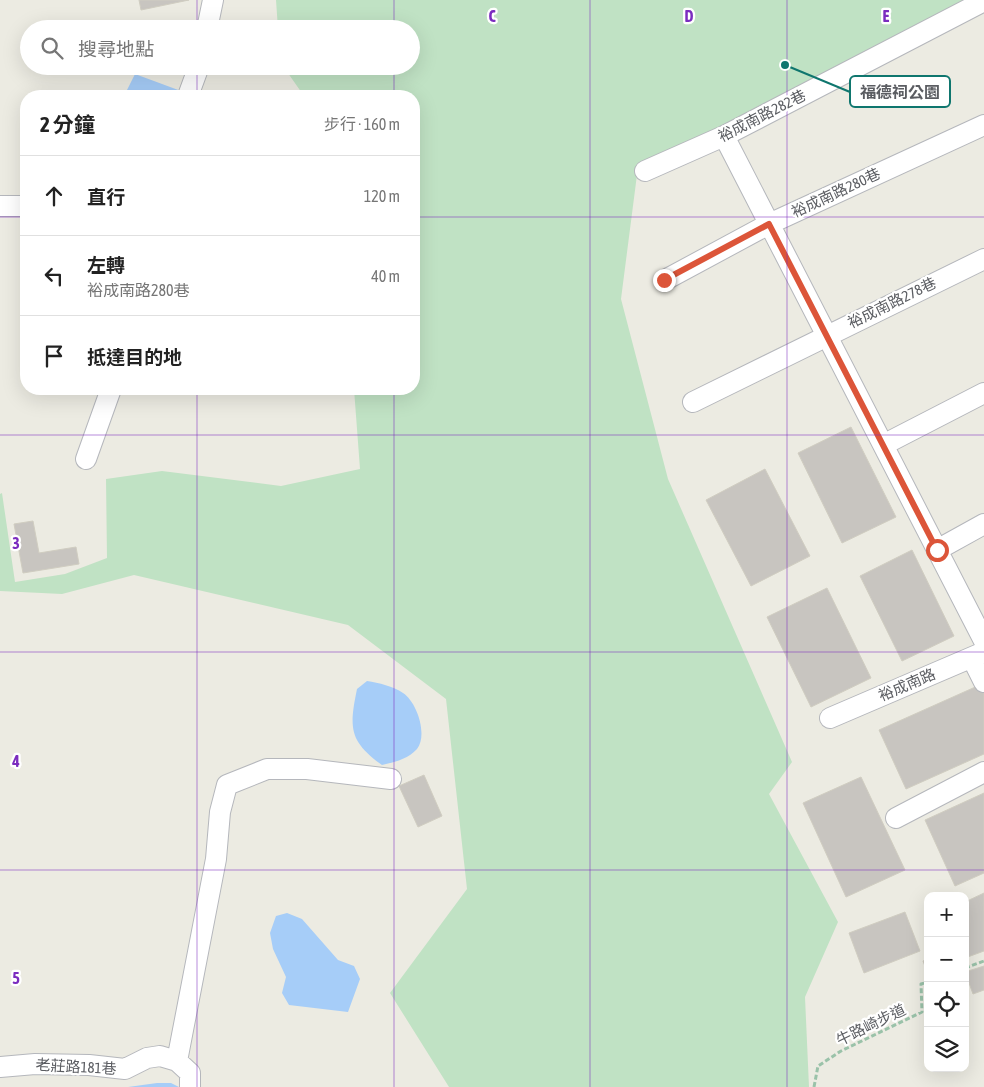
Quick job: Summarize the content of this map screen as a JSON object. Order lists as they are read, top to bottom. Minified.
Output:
{"streets":{"street":["裕成南路282巷","裕成南路280巷","裕成南路278巷","裕成南路","老莊路181巷"],"path":["牛路崎步道"]},"places":["福德祠公園"],"page":{"search":"搜尋地點","heading":["2 分鐘","步行 · 160 m"],"list":[["直行","120 m"],["左轉","裕成南路280巷","40 m"],"抵達目的地"],"map_buttons":["+","−"]},"grid":{"columns":["C","D","E"],"rows":["3","4","5"]}}
